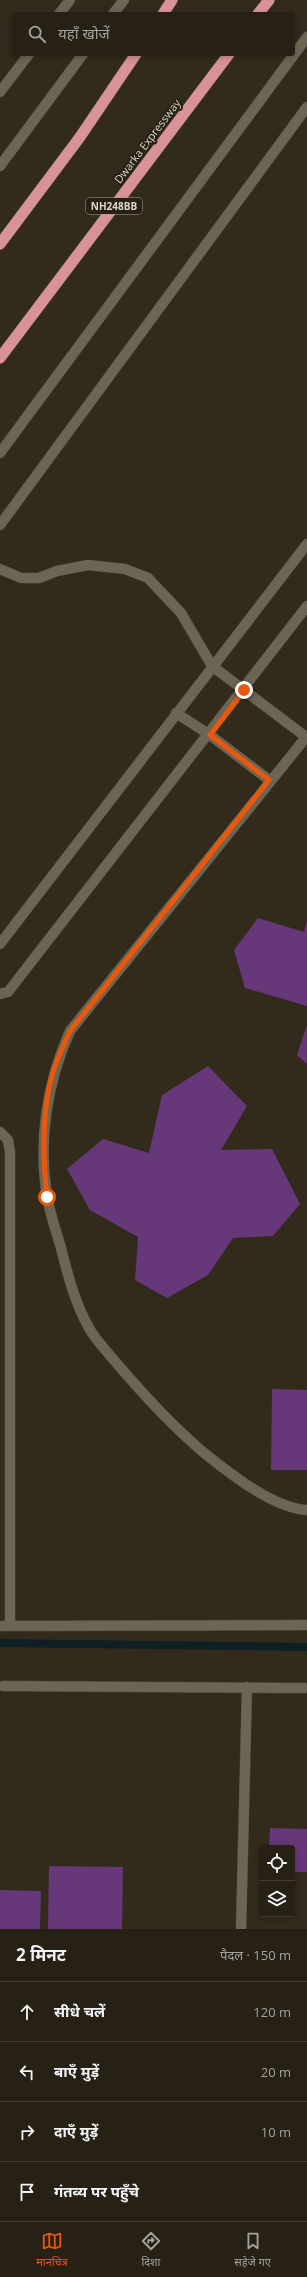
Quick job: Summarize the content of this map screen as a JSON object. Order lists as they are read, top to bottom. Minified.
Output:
{"streets":{"highway":["Dwarka Expressway","NH248BB"]},"page":{"search":"यहाँ खोजें","heading":["2 मिनट","पैदल · 150 m"],"list":[["सीधे चलें","120 m"],["बाएँ मुड़ें","20 m"],["दाएँ मुड़ें","10 m"],"गंतव्य पर पहुँचे"],"nav":["मानचित्र","दिशा","सहेजे गए"]}}
